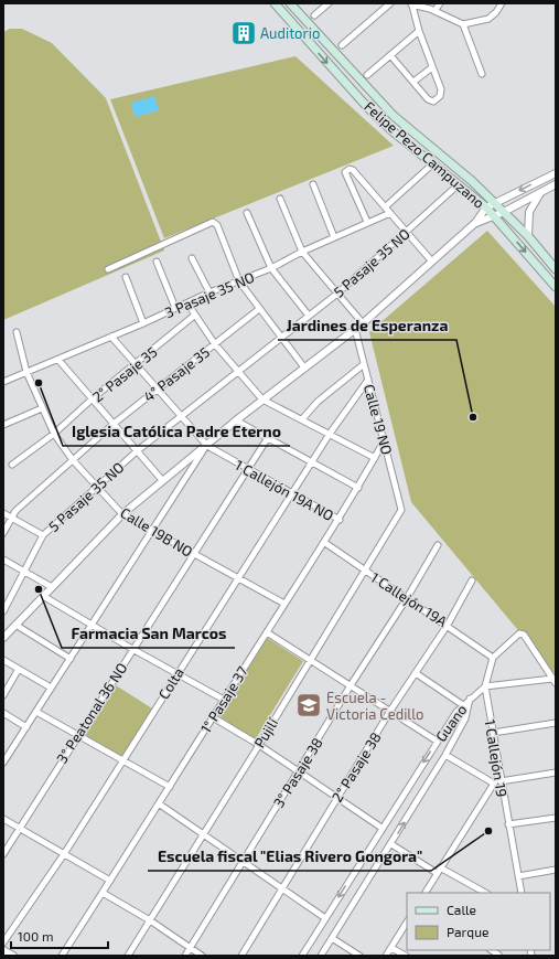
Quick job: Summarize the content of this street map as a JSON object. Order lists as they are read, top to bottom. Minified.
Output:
{"streets":{"main road":["Felipe Pezo Campuzano"],"street":["5 Pasaje 35 NO","3 Pasaje 35 NO","2° Pasaje 35","4° Pasaje 35","Calle 19 NO","1 Callejón 19A NO","Calle 19B NO","1 Callejón 19A","Colta","1° Pasaje 37","3° Peatonal 36 NO","Guano","Pujilí","1 Callejón 19","2° Pasaje 38","3° Pasaje 38"]},"crossings":[["Felipe Pezo Campuzano","5 Pasaje 35 NO"],["5 Pasaje 35 NO","1 Callejón 19A NO"],["5 Pasaje 35 NO","Calle 19B NO"],["3 Pasaje 35 NO","1 Callejón 19A NO"],["3 Pasaje 35 NO","Calle 19B NO"],["2° Pasaje 35","1 Callejón 19A NO"],["2° Pasaje 35","Calle 19B NO"],["4° Pasaje 35","1 Callejón 19A NO"],["4° Pasaje 35","Calle 19B NO"],["Calle 19 NO","Colta"],["Calle 19 NO","1° Pasaje 37"],["Calle 19 NO","Pujilí"],["1 Callejón 19A NO","Colta"],["1 Callejón 19A NO","1° Pasaje 37"],["1 Callejón 19A NO","3° Peatonal 36 NO"],["Calle 19B NO","Colta"],["Calle 19B NO","1° Pasaje 37"],["Calle 19B NO","3° Peatonal 36 NO"],["1 Callejón 19A","1° Pasaje 37"],["1 Callejón 19A","Pujilí"],["1 Callejón 19A","1 Callejón 19"],["1 Callejón 19A","2° Pasaje 38"],["1 Callejón 19A","3° Pasaje 38"]],"places":{"building":["Auditorio"],"other":["Iglesia Católica Padre Eterno","Jardines de Esperanza","Farmacia San Marcos","Escuela fiscal \"Elias Rivero Gongora\""],"school or university":["Escuela - Victoria Cedillo"]},"legend":["Calle","Parque"],"scale_bar":"100 m"}
